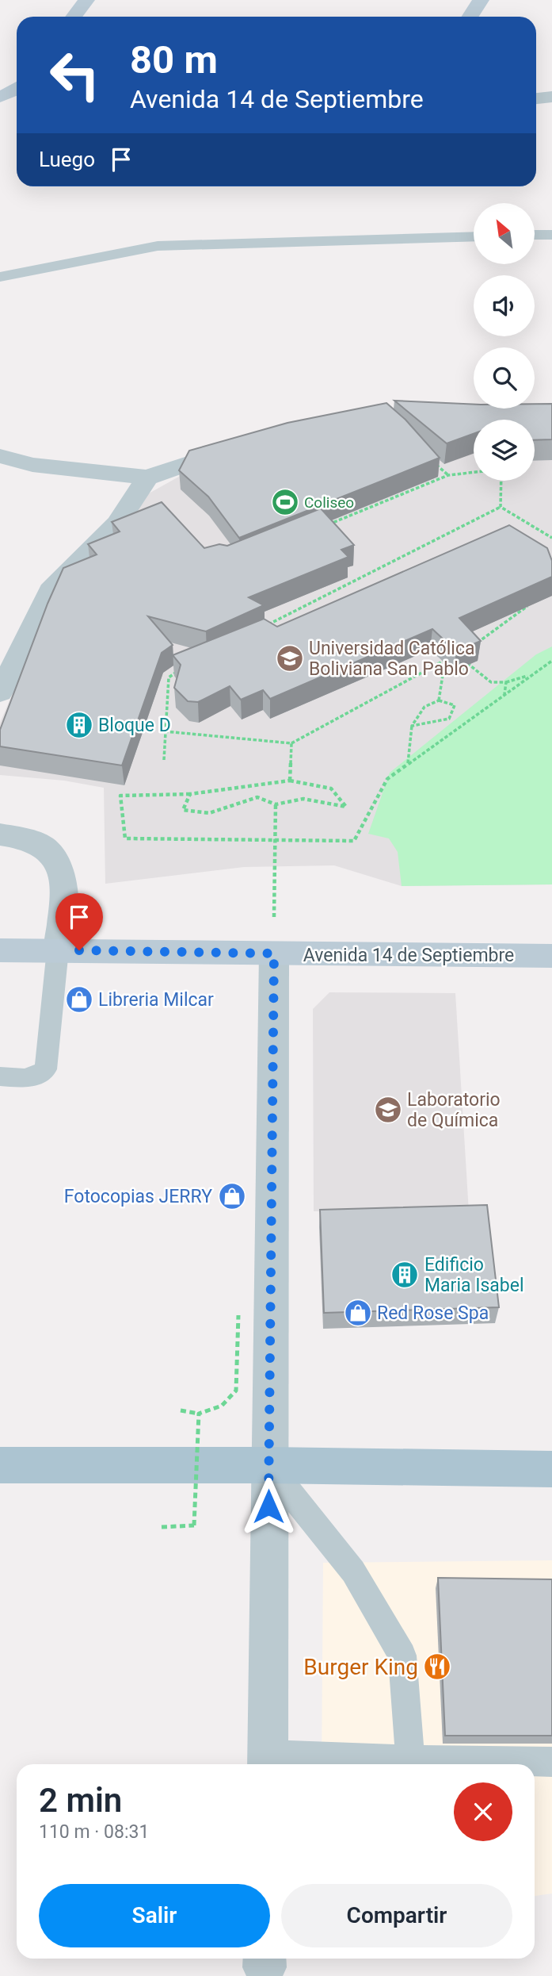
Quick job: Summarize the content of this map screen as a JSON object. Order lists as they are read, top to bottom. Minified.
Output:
{"streets":{"main road":["Avenida 14 de Septiembre"]},"places":{"sports":["Coliseo"],"school or university":["Universidad Católica Boliviana San Pablo","Laboratorio de Química"],"building":["Bloque D","Edificio Maria Isabel"],"shop":["Libreria Milcar","Fotocopias JERRY","Red Rose Spa"],"restaurant":["Burger King"]},"north":"top left","page":{"turn":["80 m","Avenida 14 de Septiembre"],"then":"Luego","heading":["2 min","110 m · 08:31"],"buttons":["Salir","Compartir"]}}
